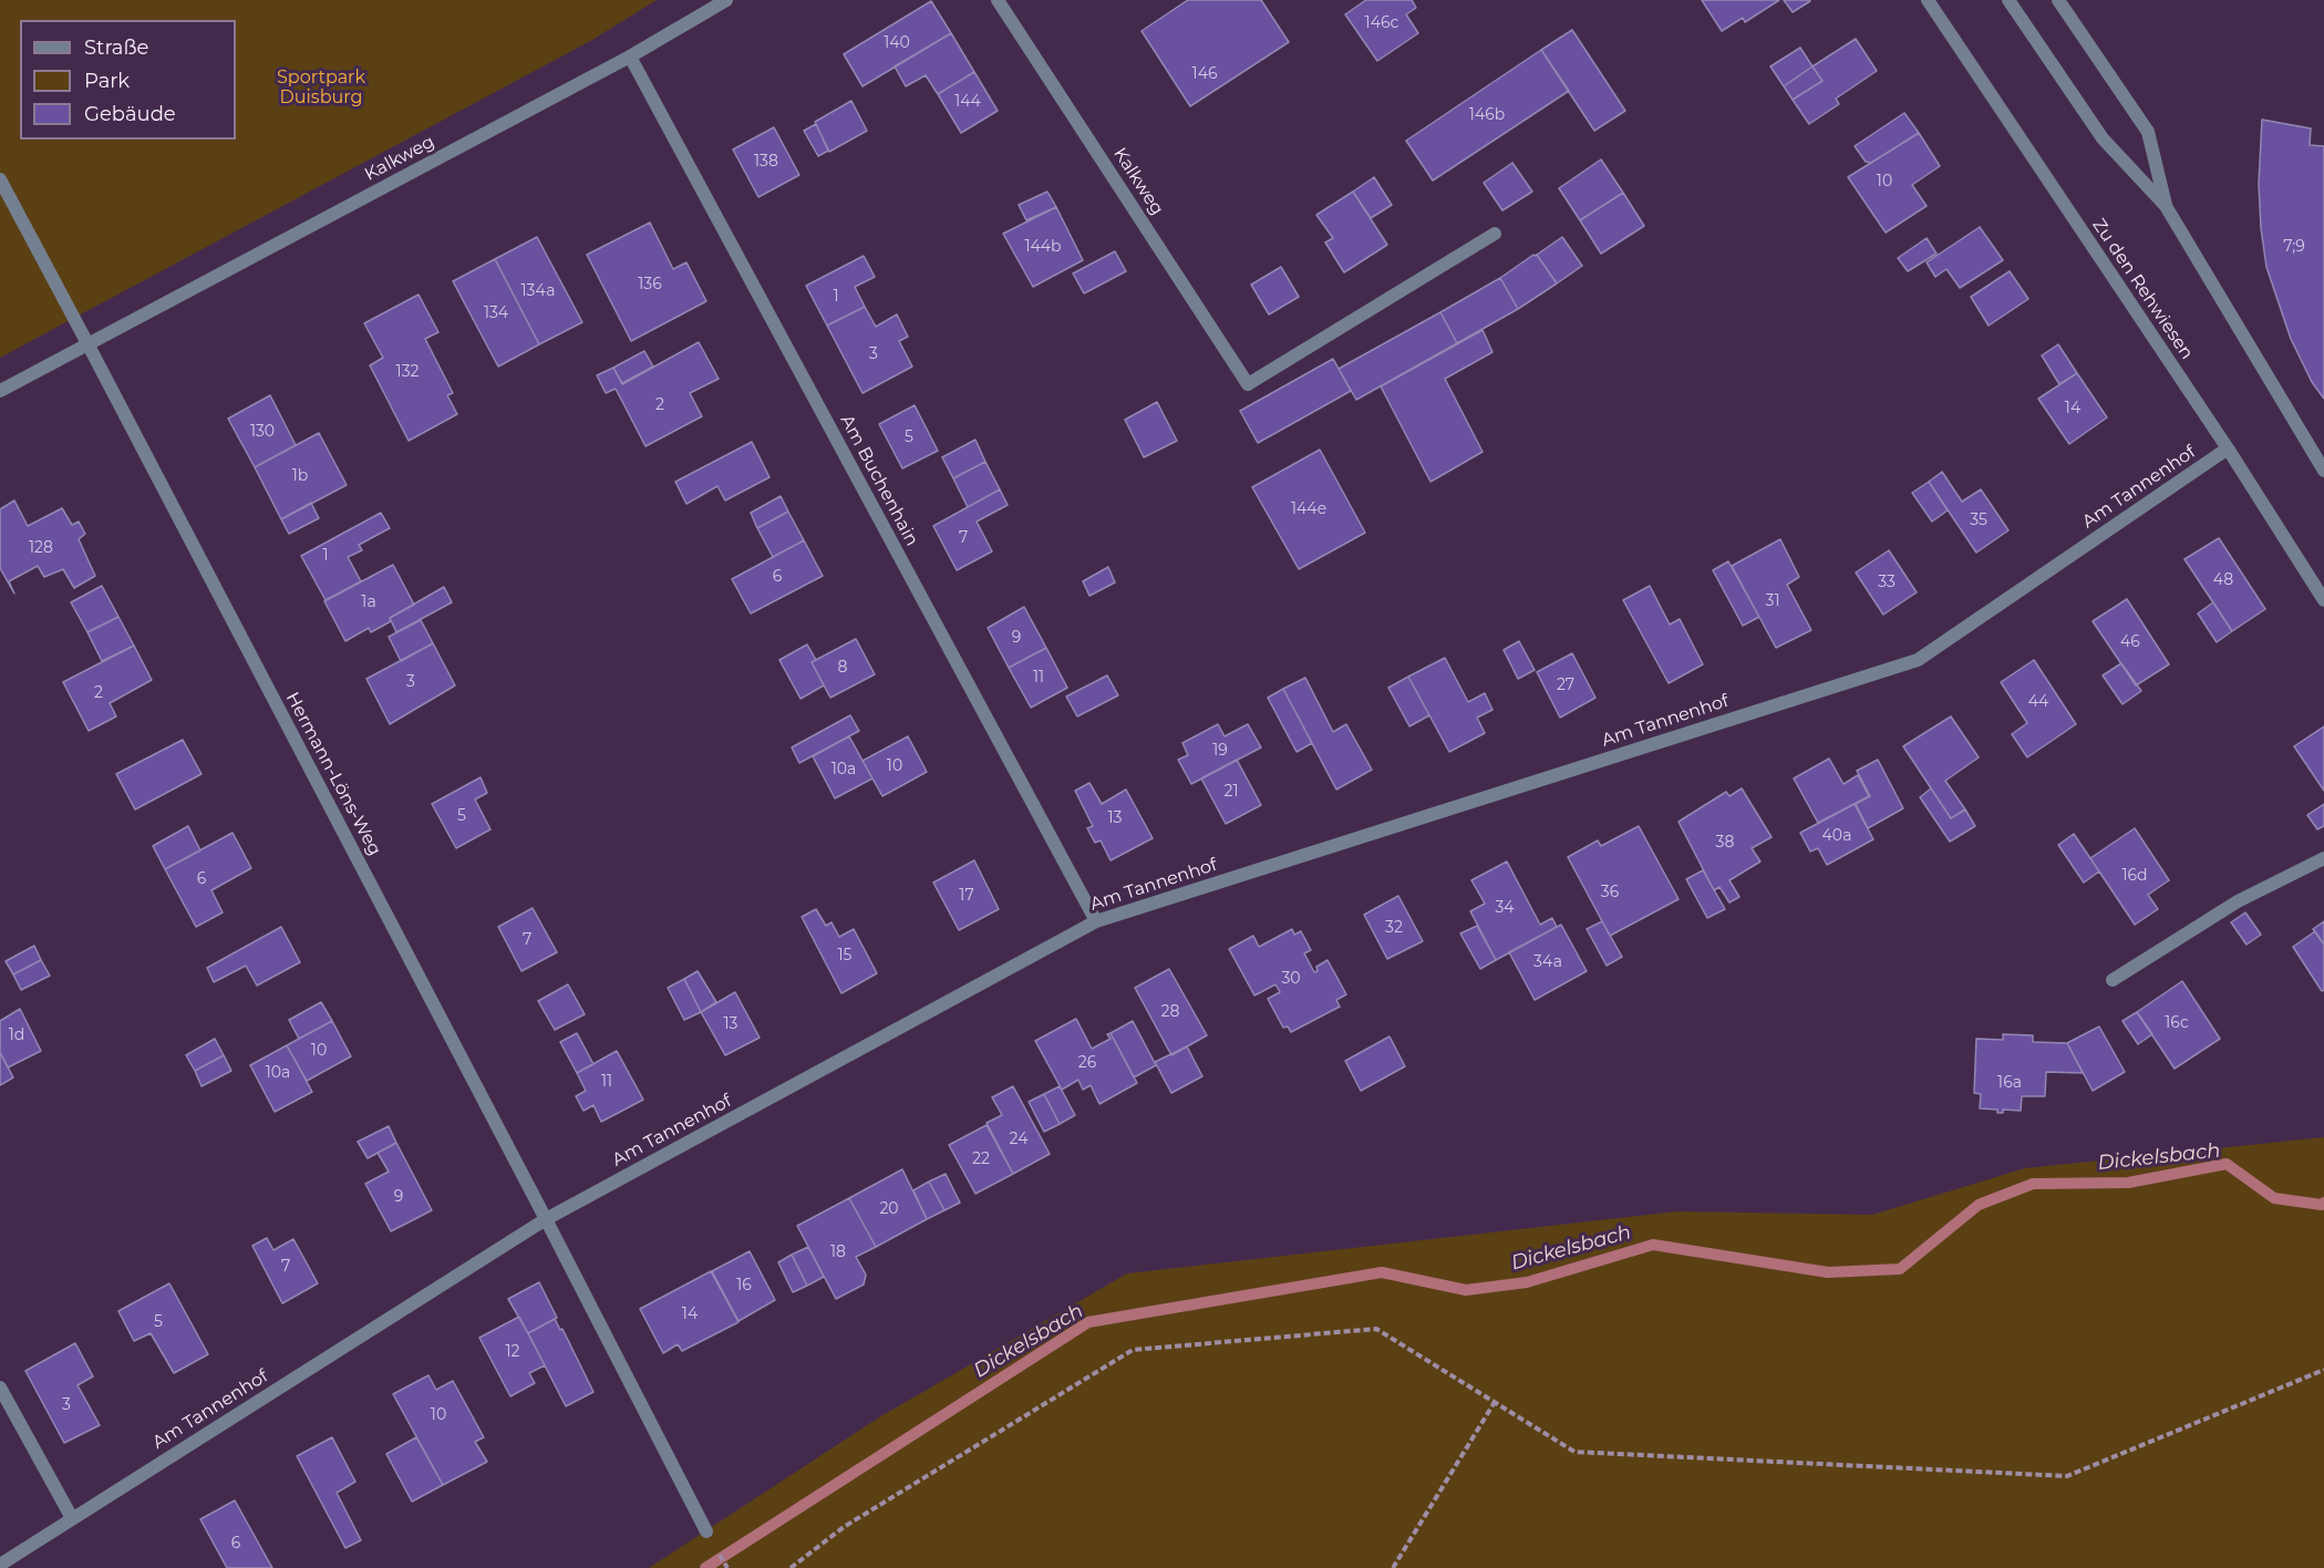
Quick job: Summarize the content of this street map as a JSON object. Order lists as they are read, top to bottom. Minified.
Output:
{"streets":{"street":["Kalkweg","Zu den Rehwiesen","Am Buchenhain","Am Tannenhof","Hermann-Löns-Weg"]},"crossings":[["Kalkweg","Am Buchenhain"],["Kalkweg","Hermann-Löns-Weg"],["Zu den Rehwiesen","Am Tannenhof"],["Am Buchenhain","Am Tannenhof"],["Am Tannenhof","Hermann-Löns-Weg"]],"water":["Dickelsbach"],"parks":["Sportpark Duisburg"],"house_numbers":["146c","140","146","144","146b","138","10","144b","7;9","136","134a","1","134","3","132","2","14","130","5","1b","144e","35","7","128","1","6","48","33","31","1a","9","46","8","11","3","27","2","44","19","10","10a","21","5","13","40a","38","16d","6","36","17","34","32","7","15","34a","30","28","16c","13","1d","10","26","10a","11","16a","24","22","9","20","18","7","16","14","5","12","3","10","6"],"legend":["Straße","Park","Gebäude"]}
